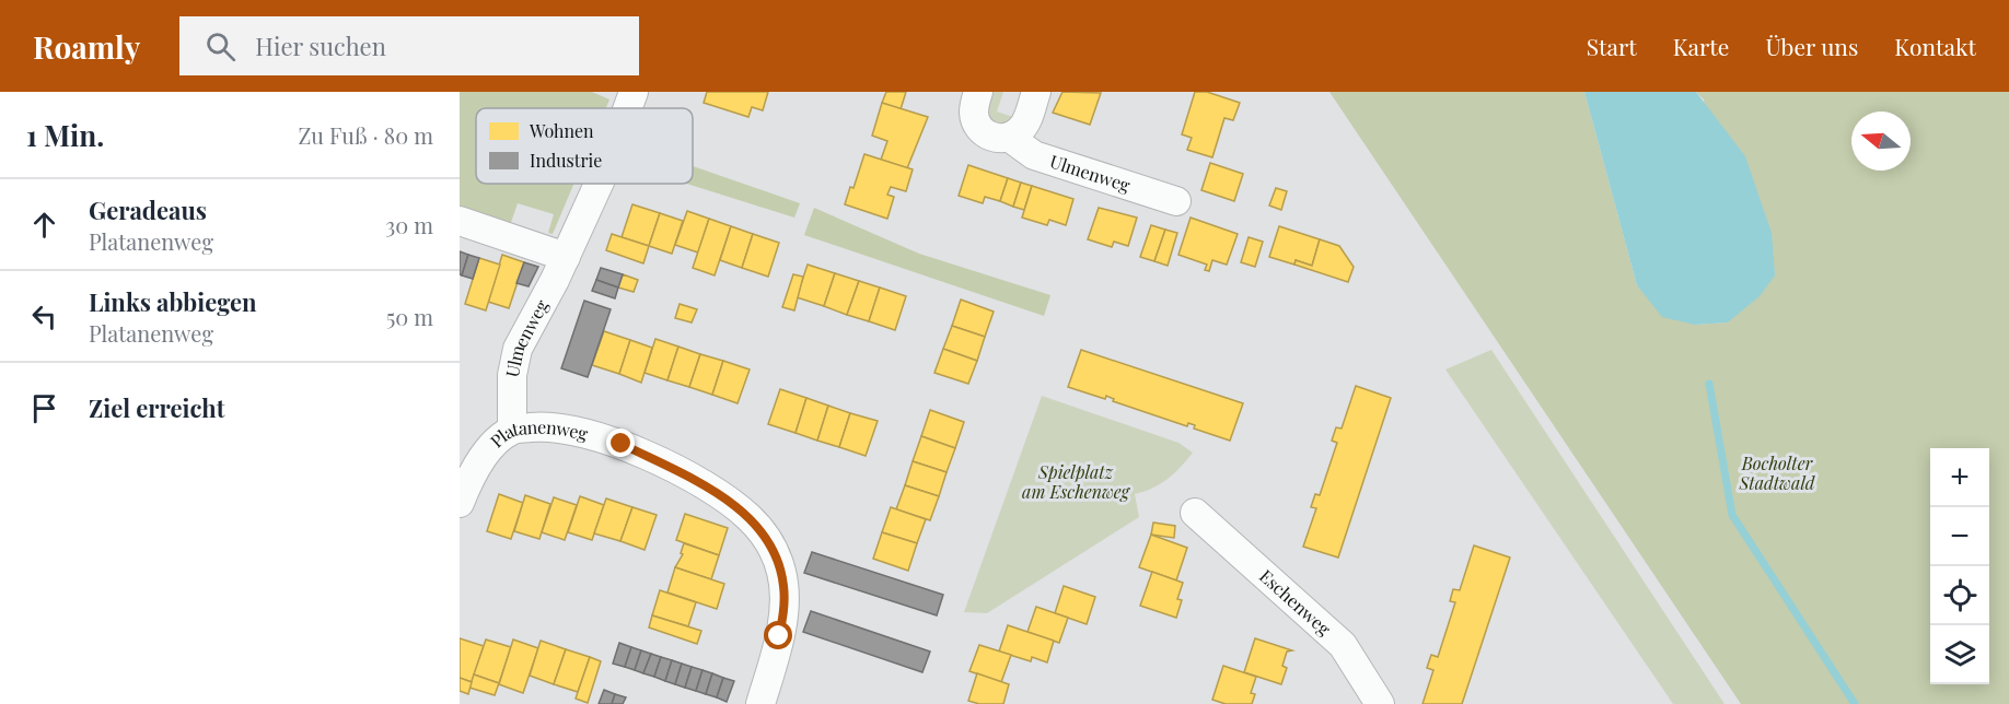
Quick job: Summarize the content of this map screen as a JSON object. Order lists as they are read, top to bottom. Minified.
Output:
{"streets":{"street":["Ulmenweg","Platanenweg","Eschenweg"]},"crossings":[["Ulmenweg","Platanenweg"]],"parks":["Bocholter Stadtwald","Spielplatz am Eschenweg"],"legend":["Wohnen","Industrie"],"north":"left","page":{"header":"Roamly","search":"Hier suchen","nav":["Start","Karte","Über uns","Kontakt"],"heading":["1 Min.","Zu Fuß · 80 m"],"list":[["Geradeaus","Platanenweg","30 m"],["Links abbiegen","Platanenweg","50 m"],"Ziel erreicht"],"map_buttons":["+","−"]}}
